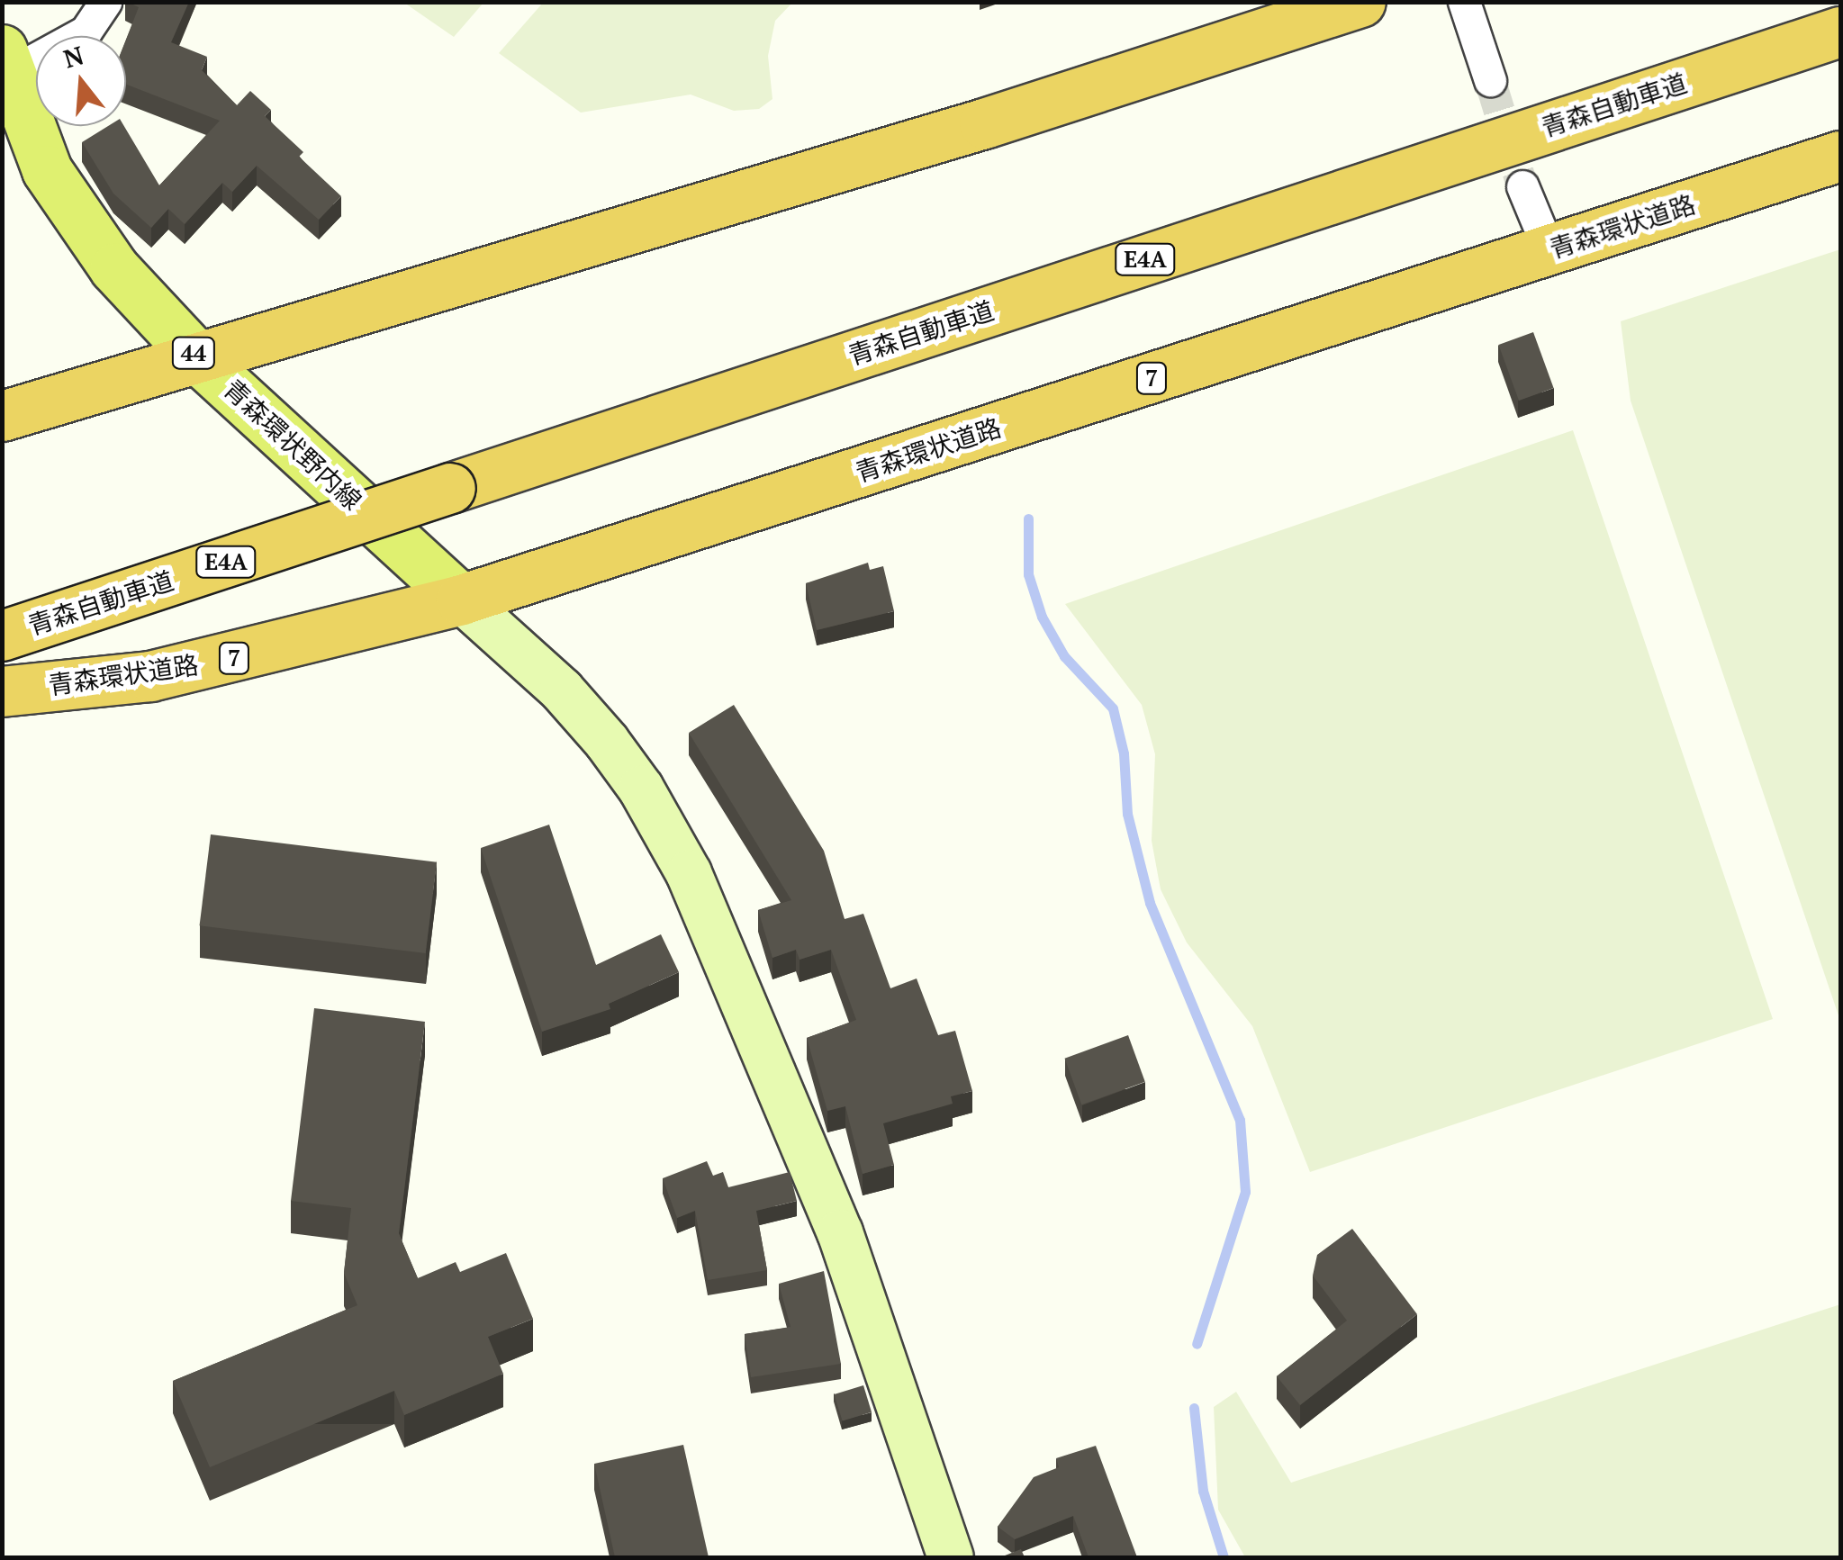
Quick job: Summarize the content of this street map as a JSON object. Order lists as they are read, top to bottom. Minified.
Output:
{"streets":{"highway":["青森自動車道","青森環状道路","E4A","7"],"main road":["44","青森環状野内線"]},"crossings":[["青森環状道路","青森環状野内線"]],"north":"top"}
